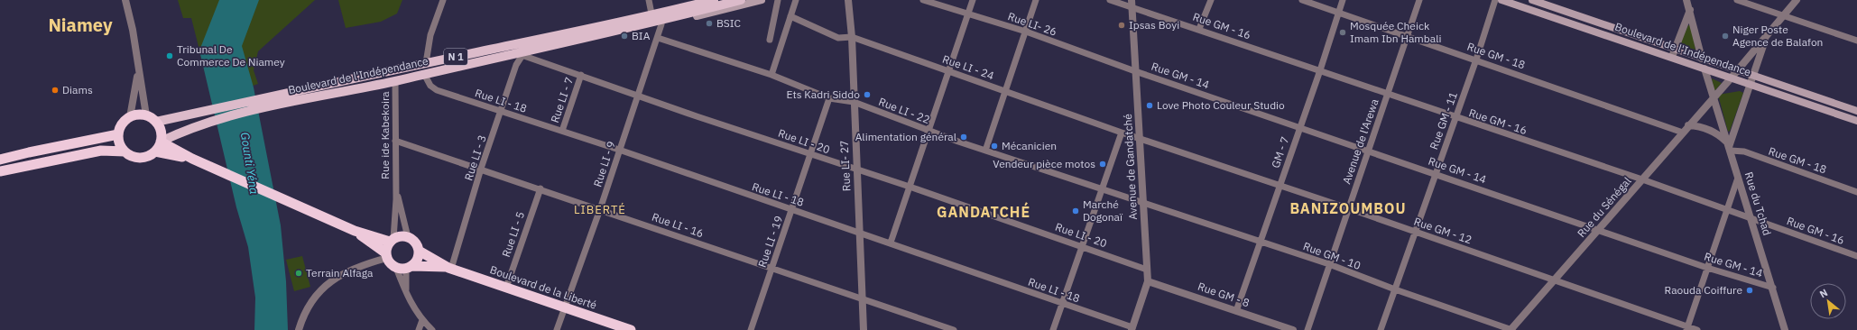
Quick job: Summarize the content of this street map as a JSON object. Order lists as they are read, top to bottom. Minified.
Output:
{"streets":{"highway":["Boulevard de la Liberté"],"main road":["Boulevard de l'Indépendance","N 1"],"street":["Rue LI- 26","Rue GM - 16","Rue GM - 18","Rue LI - 24","Rue GM - 14","Rue LI - 7","Rue LI - 18","Rue LI - 22","Rue GM - 11","Rue ide Kabekoira","Rue LI - 20","Avenue de l'Arewa","GM - 7","Rue LI - 3","Rue LI - 9","Rue LI- 27","Avenue de Gandatché","Rue du Tchad","Rue du Sénégal","Rue LI - 16","Rue GM - 12","Rue LI - 5","Rue LI - 19","Rue GM - 10","Rue GM - 8"]},"crossings":[["Rue LI- 26","Rue GM - 14"],["Rue LI- 26","Avenue de Gandatché"],["Rue GM - 16","Rue GM - 11"],["Rue GM - 16","Avenue de l'Arewa"],["Rue GM - 16","GM - 7"],["Rue GM - 16","Avenue de Gandatché"],["Rue GM - 16","Rue du Tchad"],["Rue GM - 16","Rue du Sénégal"],["Boulevard de l'Indépendance","Rue LI - 18"],["Boulevard de l'Indépendance","Rue ide Kabekoira"],["Boulevard de l'Indépendance","Rue LI - 20"],["Boulevard de l'Indépendance","Rue LI - 3"],["Boulevard de l'Indépendance","Rue LI - 9"],["Boulevard de l'Indépendance","Rue du Tchad"],["Boulevard de l'Indépendance","Rue du Sénégal"],["Rue GM - 18","Rue GM - 11"],["Rue GM - 18","Avenue de l'Arewa"],["Rue GM - 18","GM - 7"],["Rue GM - 18","Rue du Tchad"],["Rue GM - 18","Rue du Sénégal"],["Rue LI - 24","Rue LI- 27"],["Rue LI - 24","Avenue de Gandatché"],["Rue LI - 24","Rue GM - 12"],["Rue GM - 14","Rue GM - 11"],["Rue GM - 14","Avenue de l'Arewa"],["Rue GM - 14","GM - 7"],["Rue GM - 14","Avenue de Gandatché"],["Rue GM - 14","Rue du Tchad"],["Rue GM - 14","Rue du Sénégal"],["Rue LI - 7","Rue LI - 18"],["Rue LI - 7","Rue LI - 20"],["Rue LI - 18","Rue LI - 3"],["Rue LI - 18","Rue LI - 9"],["Rue LI - 18","Rue LI- 27"],["Rue LI - 18","Avenue de Gandatché"],["Rue LI - 18","Rue LI - 19"],["Rue LI - 22","Rue LI - 9"],["Rue LI - 22","Rue LI- 27"],["Rue LI - 22","Avenue de Gandatché"],["Rue LI - 22","Rue LI - 19"],["Rue LI - 22","Rue GM - 10"],["Rue GM - 11","Rue GM - 12"],["Rue GM - 11","Rue GM - 10"],["Rue ide Kabekoira","Rue LI - 16"],["Rue LI - 20","Rue LI - 3"],["Rue LI - 20","Rue LI - 9"],["Rue LI - 20","Rue LI- 27"],["Rue LI - 20","Avenue de Gandatché"],["Rue LI - 20","Rue LI - 19"],["Avenue de l'Arewa","Rue GM - 12"],["Avenue de l'Arewa","Rue GM - 10"],["GM - 7","Rue GM - 12"],["GM - 7","Rue GM - 10"],["GM - 7","Rue GM - 8"],["Rue LI - 3","Rue LI - 16"],["Rue LI - 3","Boulevard de la Liberté"],["Rue LI - 9","Rue LI - 16"],["Rue LI - 9","Boulevard de la Liberté"],["Rue LI- 27","Rue LI - 16"],["Avenue de Gandatché","Rue GM - 12"],["Avenue de Gandatché","Rue GM - 10"],["Avenue de Gandatché","Rue GM - 8"],["Rue du Tchad","Rue du Sénégal"],["Rue du Sénégal","Rue GM - 12"],["Rue du Sénégal","Rue GM - 10"],["Rue LI - 16","Rue LI - 5"],["Rue LI - 16","Rue LI - 19"],["Rue LI - 5","Boulevard de la Liberté"]],"districts":["Niamey","BANIZOUMBOU","LIBERTÉ","GANDATCHÉ"],"water":["Gounti Yéna"],"places":["BSIC","Ipsas Boyi","Mosquée Cheick Imam Ibn Hambali","BIA","Niger Poste Agence de Balafon","Tribunal De Commerce De Niamey","Diams","Ets Kadri Siddo","Love Photo Couleur Studio","Alimentation général","Mécanicien","Vendeur pièce motos","Marché Dogonaï","Terrain Alfaga","Raouda Coiffure"],"north":"top left"}
